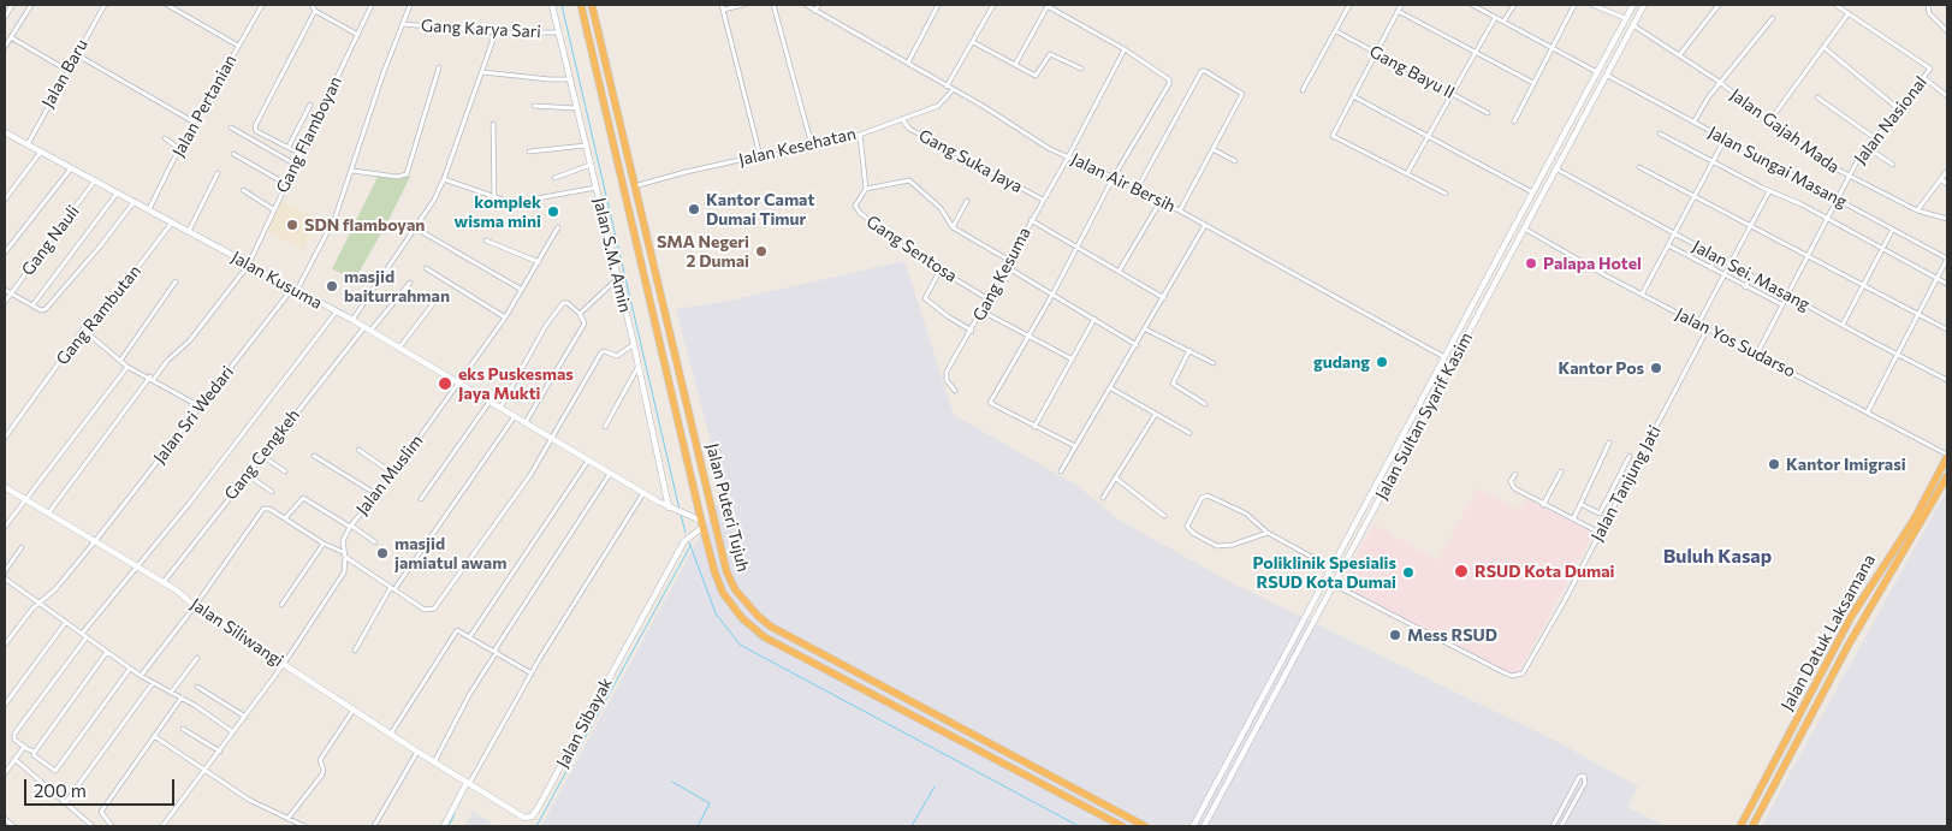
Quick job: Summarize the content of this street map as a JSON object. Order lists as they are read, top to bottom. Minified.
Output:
{"streets":{"highway":["Jalan Puteri Tujuh","Jalan Datuk Laksamana"],"street":["Gang Karya Sari","Gang Bayu II","Jalan Baru","Jalan Pertanian","Jalan Nasional","Jalan Gajah Mada","Gang Flamboyan","Jalan Kesehatan","Gang Suka Jaya","Jalan Sungai Masang","Jalan Air Bersih","Gang Nauli","Gang Sentosa","Jalan S.M. Amin","Gang Kesuma","Jalan Sei. Masang","Jalan Kusuma","Gang Rambutan","Jalan Yos Sudarso","Jalan Sri Wedari","Jalan Sultan Syarif Kasim","Gang Cengkeh","Jalan Muslim","Jalan Tanjung Jati","Jalan Siliwangi","Jalan Sibayak"]},"crossings":[["Gang Karya Sari","Jalan S.M. Amin"],["Gang Karya Sari","Jalan Sri Wedari"],["Jalan Baru","Jalan Kusuma"],["Jalan Pertanian","Jalan Kusuma"],["Jalan Nasional","Jalan Gajah Mada"],["Jalan Nasional","Jalan Sungai Masang"],["Jalan Nasional","Jalan Sei. Masang"],["Jalan Nasional","Jalan Yos Sudarso"],["Jalan Gajah Mada","Jalan Sultan Syarif Kasim"],["Gang Flamboyan","Jalan Kusuma"],["Gang Flamboyan","Jalan Siliwangi"],["Jalan Kesehatan","Gang Suka Jaya"],["Jalan Kesehatan","Jalan Air Bersih"],["Jalan Kesehatan","Jalan Puteri Tujuh"],["Gang Suka Jaya","Gang Kesuma"],["Jalan Sungai Masang","Jalan Sultan Syarif Kasim"],["Jalan Air Bersih","Gang Kesuma"],["Jalan Air Bersih","Jalan Sultan Syarif Kasim"],["Gang Nauli","Jalan Kusuma"],["Gang Sentosa","Gang Kesuma"],["Jalan S.M. Amin","Jalan Kusuma"],["Jalan Sei. Masang","Jalan Sultan Syarif Kasim"],["Jalan Kusuma","Gang Rambutan"],["Jalan Kusuma","Jalan Sri Wedari"],["Jalan Kusuma","Gang Cengkeh"],["Jalan Kusuma","Jalan Muslim"],["Jalan Kusuma","Jalan Puteri Tujuh"],["Jalan Kusuma","Jalan Sibayak"],["Jalan Yos Sudarso","Jalan Sultan Syarif Kasim"],["Jalan Yos Sudarso","Jalan Tanjung Jati"],["Jalan Yos Sudarso","Jalan Datuk Laksamana"],["Jalan Sri Wedari","Jalan Siliwangi"],["Jalan Sultan Syarif Kasim","Jalan Tanjung Jati"],["Gang Cengkeh","Jalan Siliwangi"],["Jalan Muslim","Jalan Siliwangi"],["Jalan Puteri Tujuh","Jalan Sibayak"],["Jalan Siliwangi","Jalan Sibayak"]],"districts":["Buluh Kasap"],"places":["Kantor Camat Dumai Timur","komplek wisma mini","SDN flamboyan","SMA Negeri 2 Dumai","Palapa Hotel","masjid baiturrahman","gudang","Kantor Pos","eks Puskesmas Jaya Mukti","Kantor Imigrasi","masjid jamiatul awam","RSUD Kota Dumai","Poliklinik Spesialis RSUD Kota Dumai","Mess RSUD"],"scale_bar":"200 m"}
